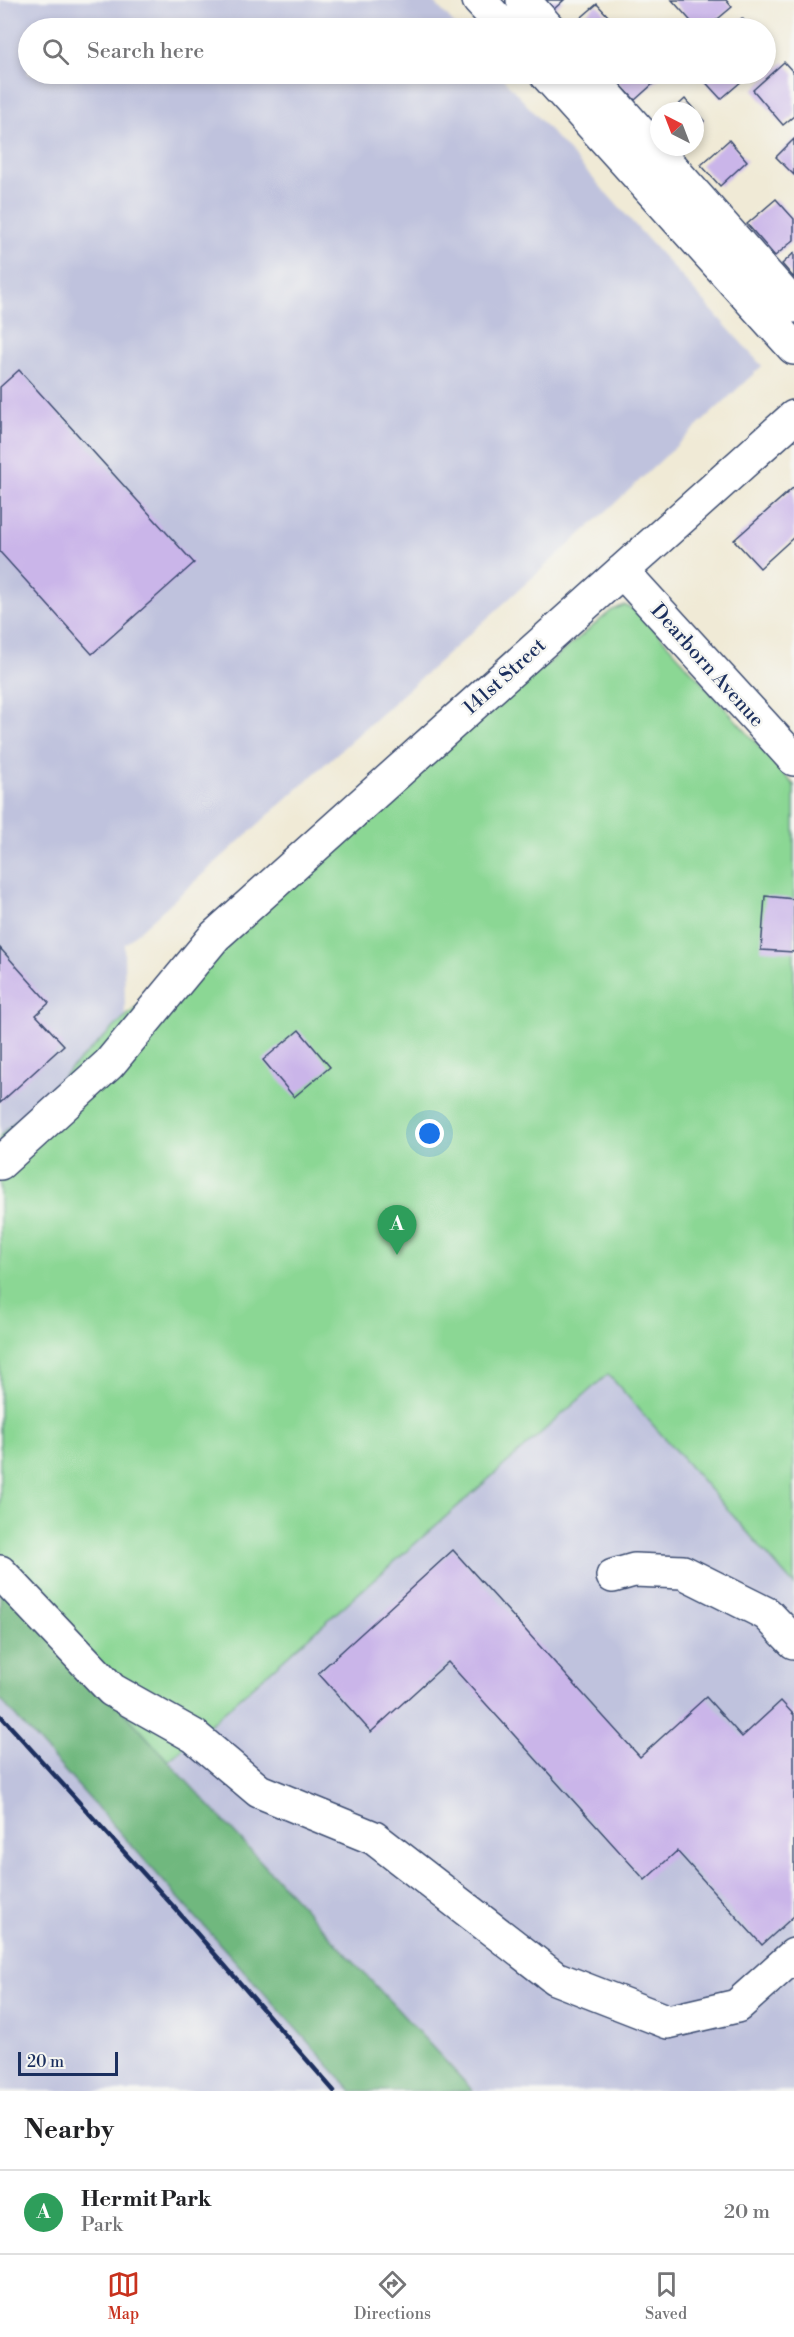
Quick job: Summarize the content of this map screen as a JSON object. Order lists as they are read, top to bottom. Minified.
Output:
{"streets":{"street":["Dearborn Avenue","141st Street"]},"crossings":[["Dearborn Avenue","141st Street"]],"scale_bar":"20 m","north":"top left","page":{"search":"Search here","pins":"A","scale":"20 m","heading":"Nearby","list":[{"mark":"A","name":"Hermit Park","note":"Park","value":"20 m"}],"nav":["Map","Directions","Saved"]}}
